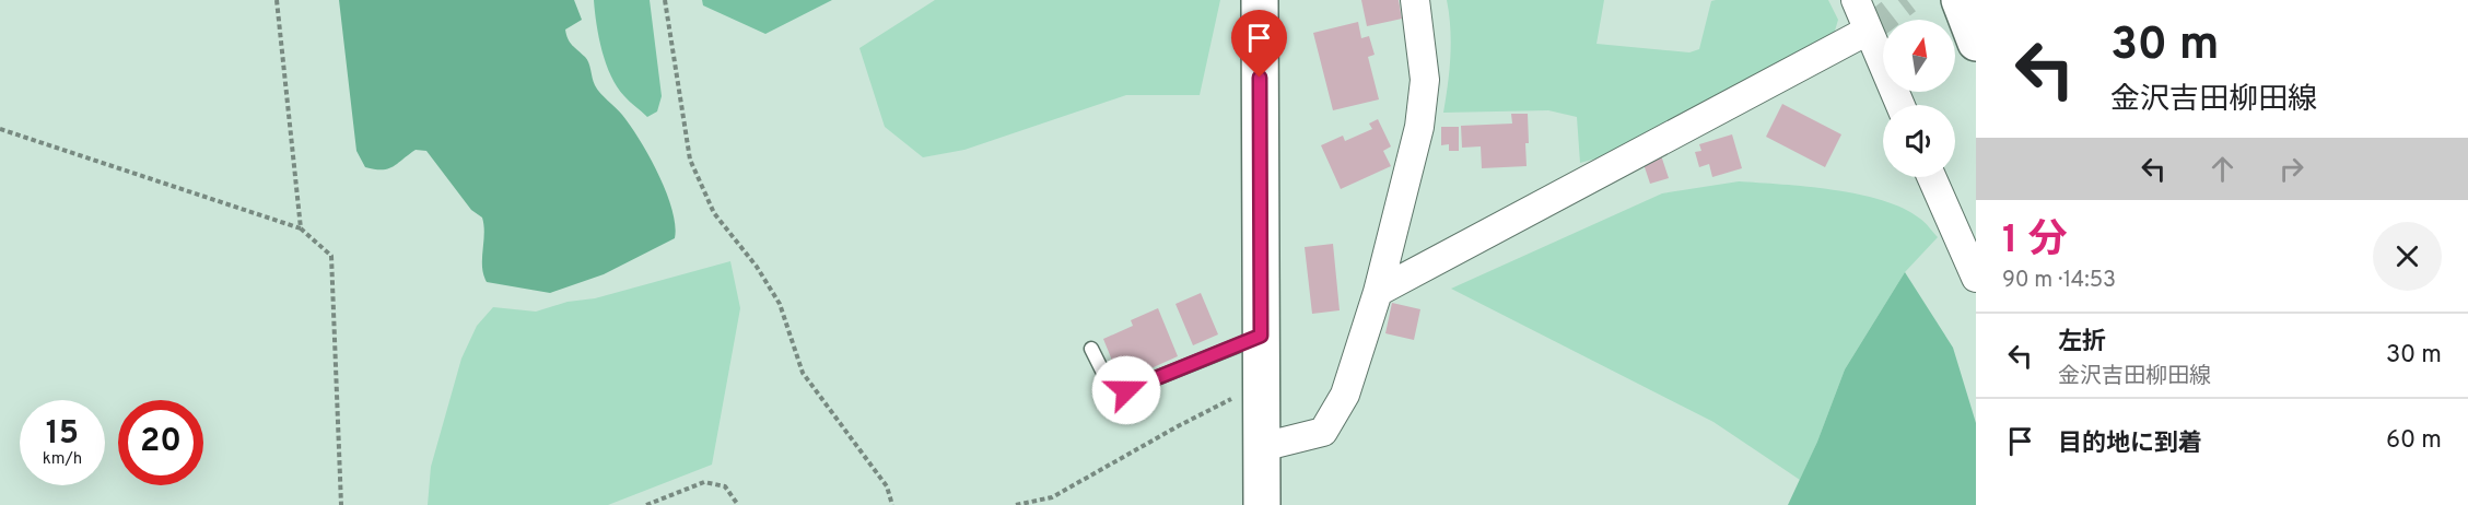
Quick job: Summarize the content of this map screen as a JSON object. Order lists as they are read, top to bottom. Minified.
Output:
{"north":"top","page":{"turn":["30 m","金沢吉田柳田線"],"heading":["1 分","90 m · 14:53"],"list":[{"name":"左折","note":"金沢吉田柳田線","value":"30 m"},{"name":"目的地に到着","value":"60 m"}],"speed":"15 km/h","limit":"20"}}
